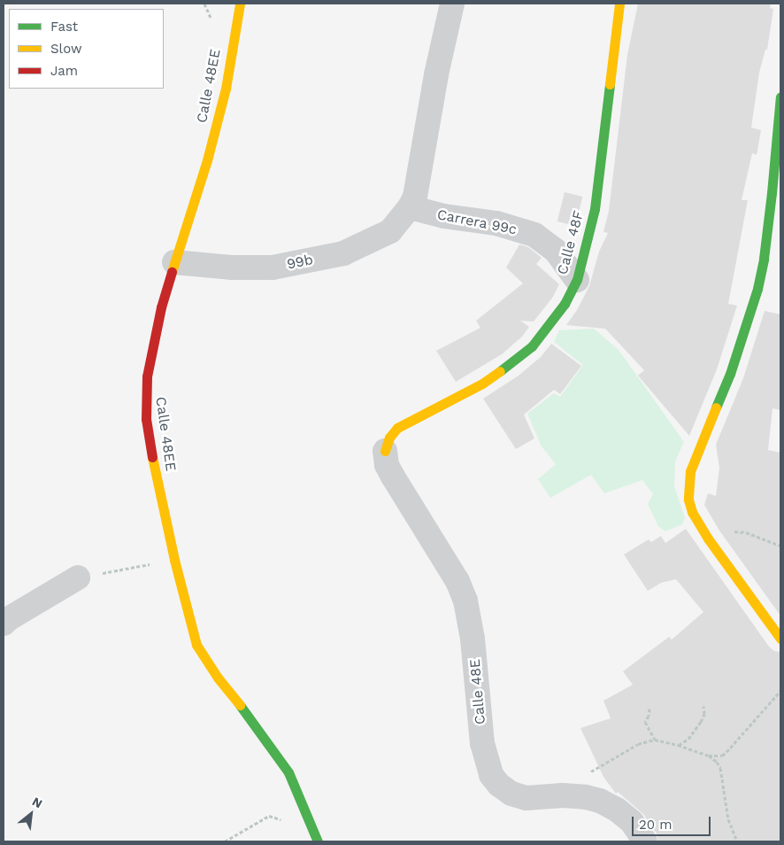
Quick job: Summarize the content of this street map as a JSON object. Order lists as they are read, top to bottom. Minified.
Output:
{"streets":{"street":["Calle 48EE","Carrera 99c","Calle 48F","99b","Calle 48E"]},"crossings":[["Calle 48EE","99b"],["Carrera 99c","Calle 48F"],["Carrera 99c","99b"],["Calle 48F","Calle 48E"]],"legend":["Fast","Slow","Jam"],"scale_bar":"20 m","north":"top right"}
